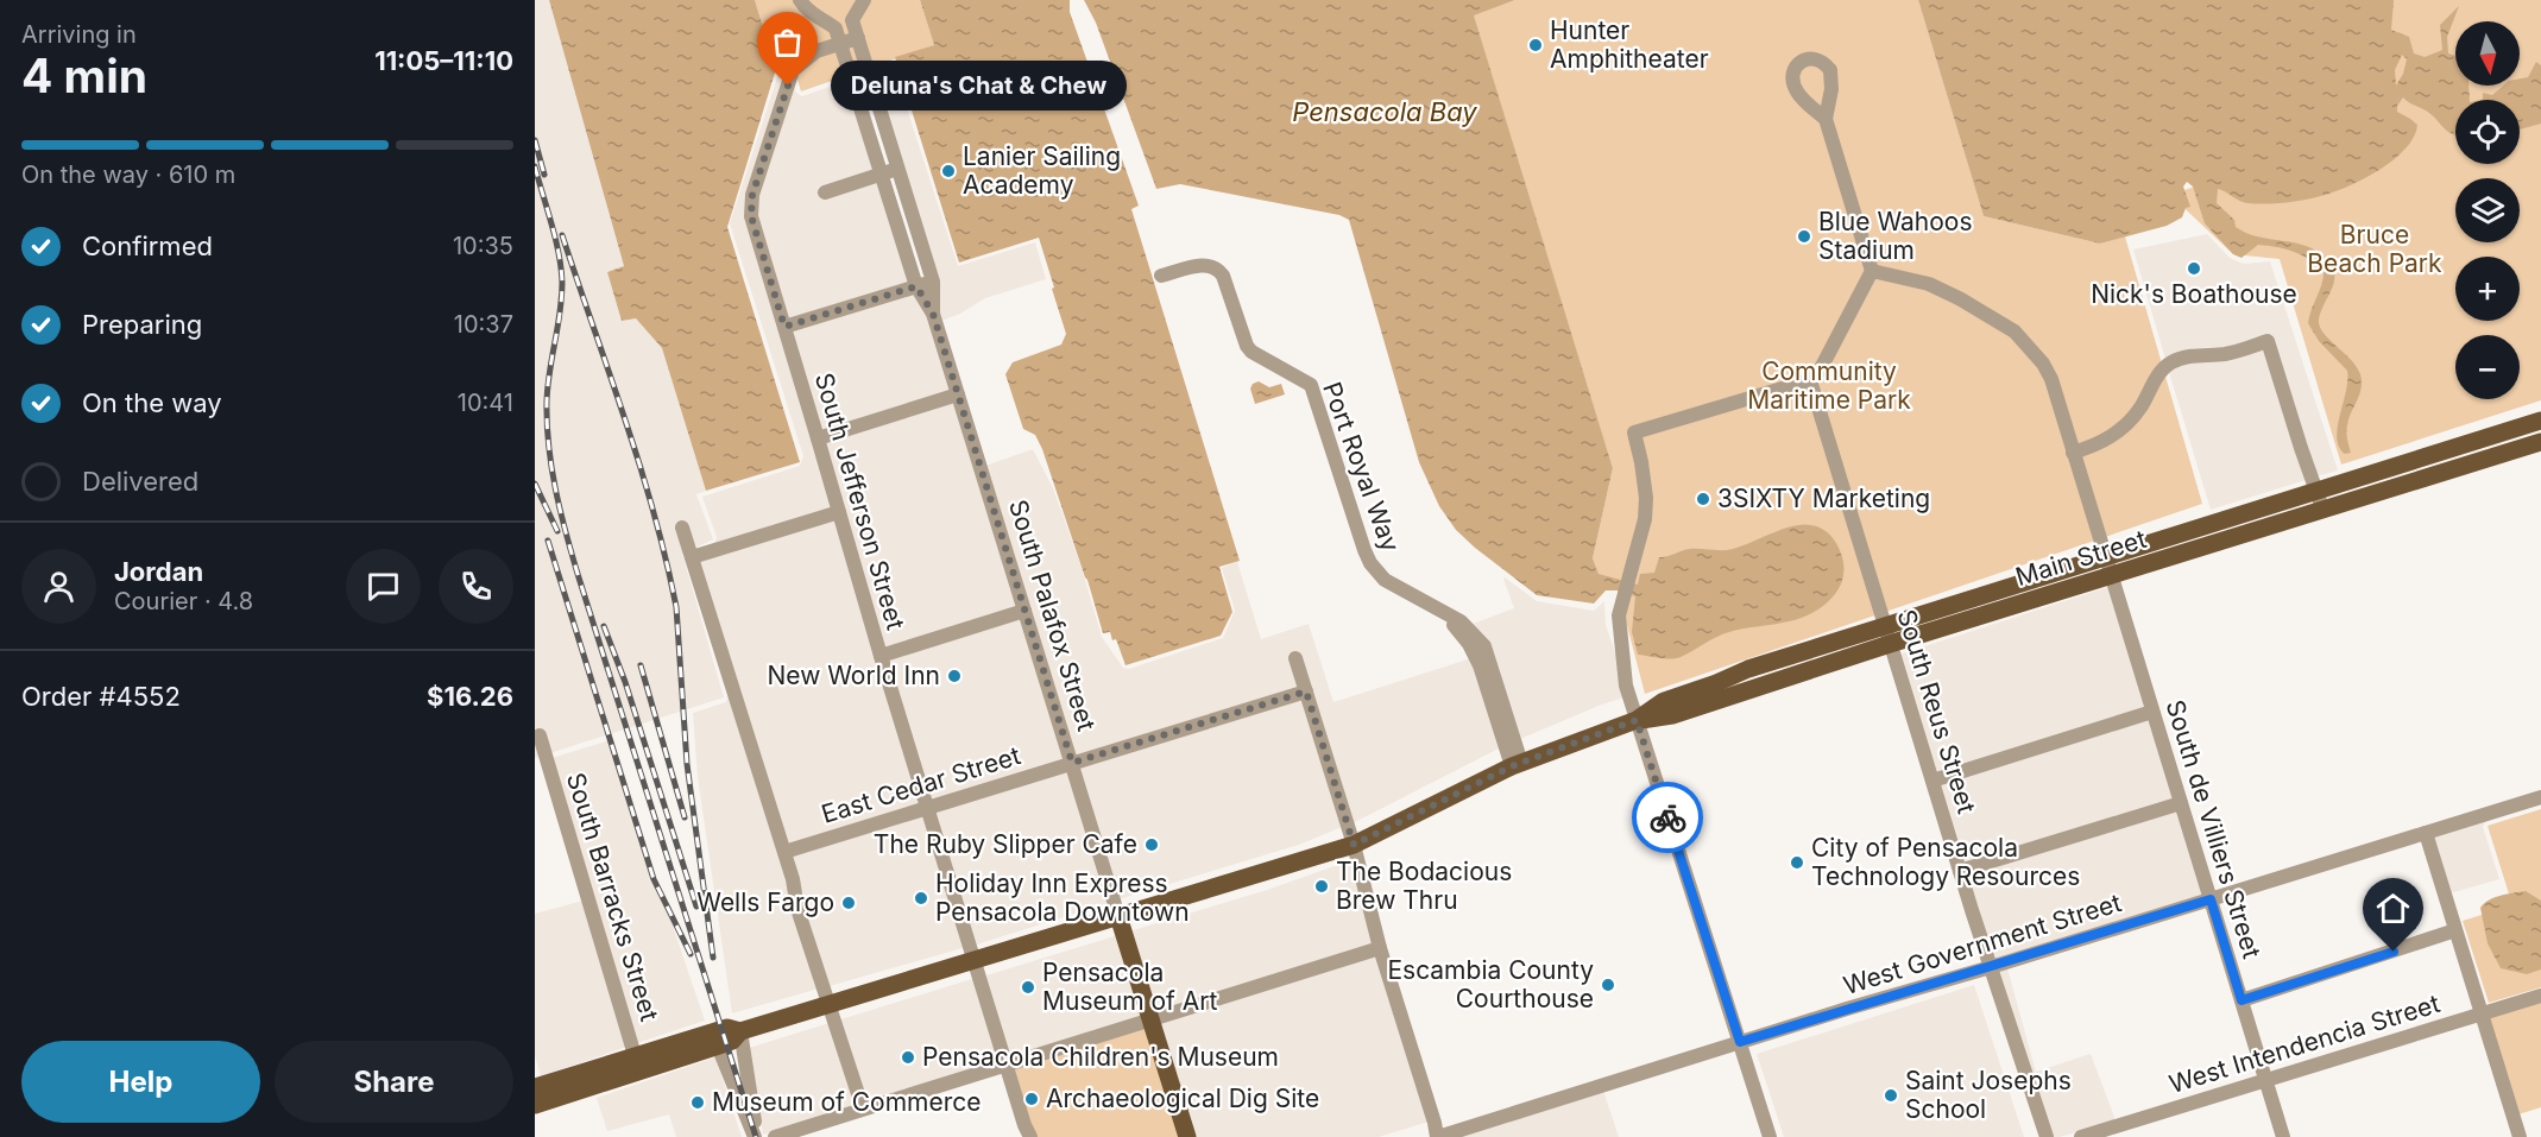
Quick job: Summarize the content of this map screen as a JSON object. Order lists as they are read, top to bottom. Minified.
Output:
{"streets":{"main road":["Main Street","South Palafox Street"],"street":["Port Royal Way","South Jefferson Street","South Reus Street","East Cedar Street","South de Villiers Street","South Barracks Street","West Government Street","West Intendencia Street"]},"crossings":[["South Jefferson Street","South Palafox Street"],["South Jefferson Street","East Cedar Street"],["Main Street","South Reus Street"],["Main Street","South de Villiers Street"],["South Palafox Street","East Cedar Street"],["South Reus Street","West Government Street"],["South de Villiers Street","West Government Street"],["South de Villiers Street","West Intendencia Street"]],"water":["Pensacola Bay"],"parks":["Bruce Beach Park","Community Maritime Park"],"places":["Hunter Amphitheater","Deluna's Chat & Chew","Lanier Sailing Academy","Blue Wahoos Stadium","Nick's Boathouse","3SIXTY Marketing","New World Inn","The Ruby Slipper Cafe","City of Pensacola Technology Resources","The Bodacious Brew Thru","Holiday Inn Express Pensacola Downtown","Wells Fargo","Escambia County Courthouse","Pensacola Museum of Art","Pensacola Children's Museum","Saint Josephs School","Archaeological Dig Site","Museum of Commerce"],"north":"bottom","page":{"heading":["4 min","Arriving in","11:05–11:10"],"panel":["Jordan","Courier · 4.8","Order #4552","$16.26"],"map_buttons":["+","−"],"bubble":"Deluna's Chat & Chew","bar":"On the way · 610 m","list":[["Confirmed","10:35"],["Preparing","10:37"],["On the way","10:41"],"Delivered"],"buttons":["Help","Share"]}}
